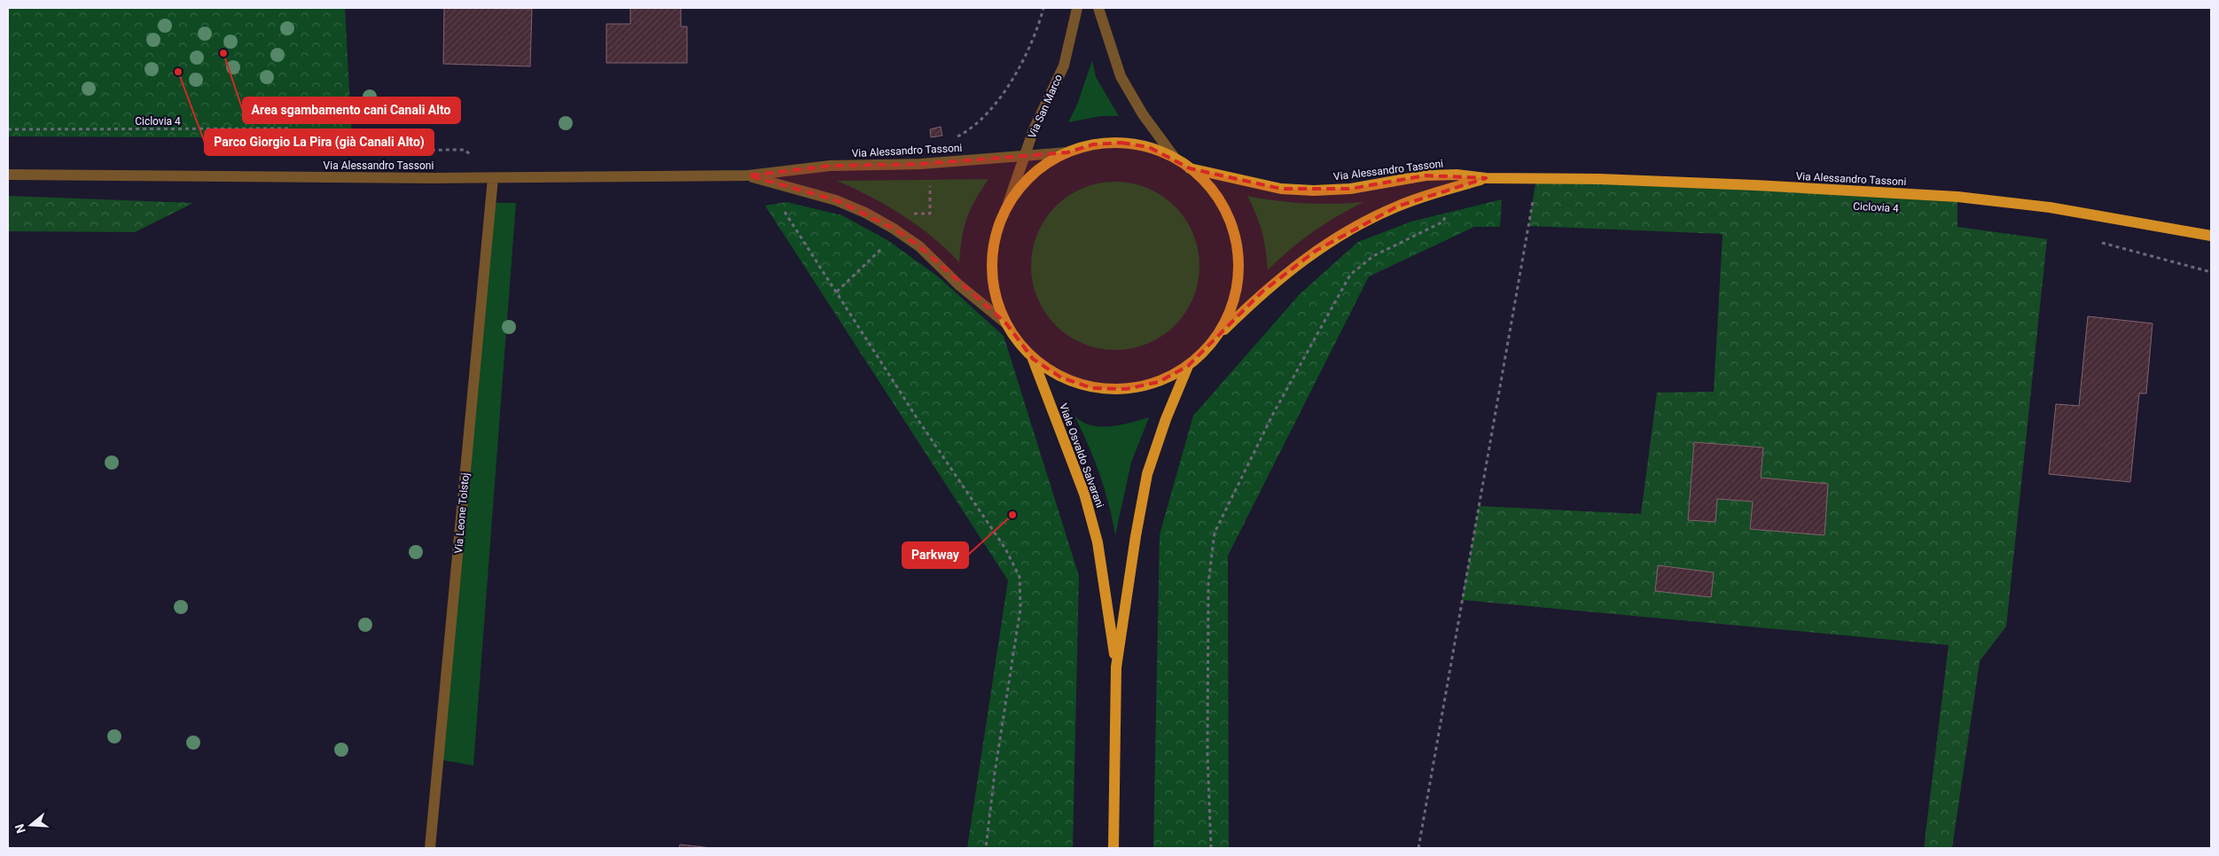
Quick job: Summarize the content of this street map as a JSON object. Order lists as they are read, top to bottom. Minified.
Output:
{"streets":{"main road":["Via Alessandro Tassoni","Viale Osvaldo Salvarani"],"street":["Via San Marco","Via Leone Tolstoj"],"path":["Ciclovia 4"]},"crossings":[["Via San Marco","Via Alessandro Tassoni"],["Ciclovia 4","Via Alessandro Tassoni"],["Ciclovia 4","Via Leone Tolstoj"],["Via Alessandro Tassoni","Via Leone Tolstoj"]],"places":["Area sgambamento cani Canali Alto","Parco Giorgio La Pira (già Canali Alto)","Parkway"],"north":"left"}
